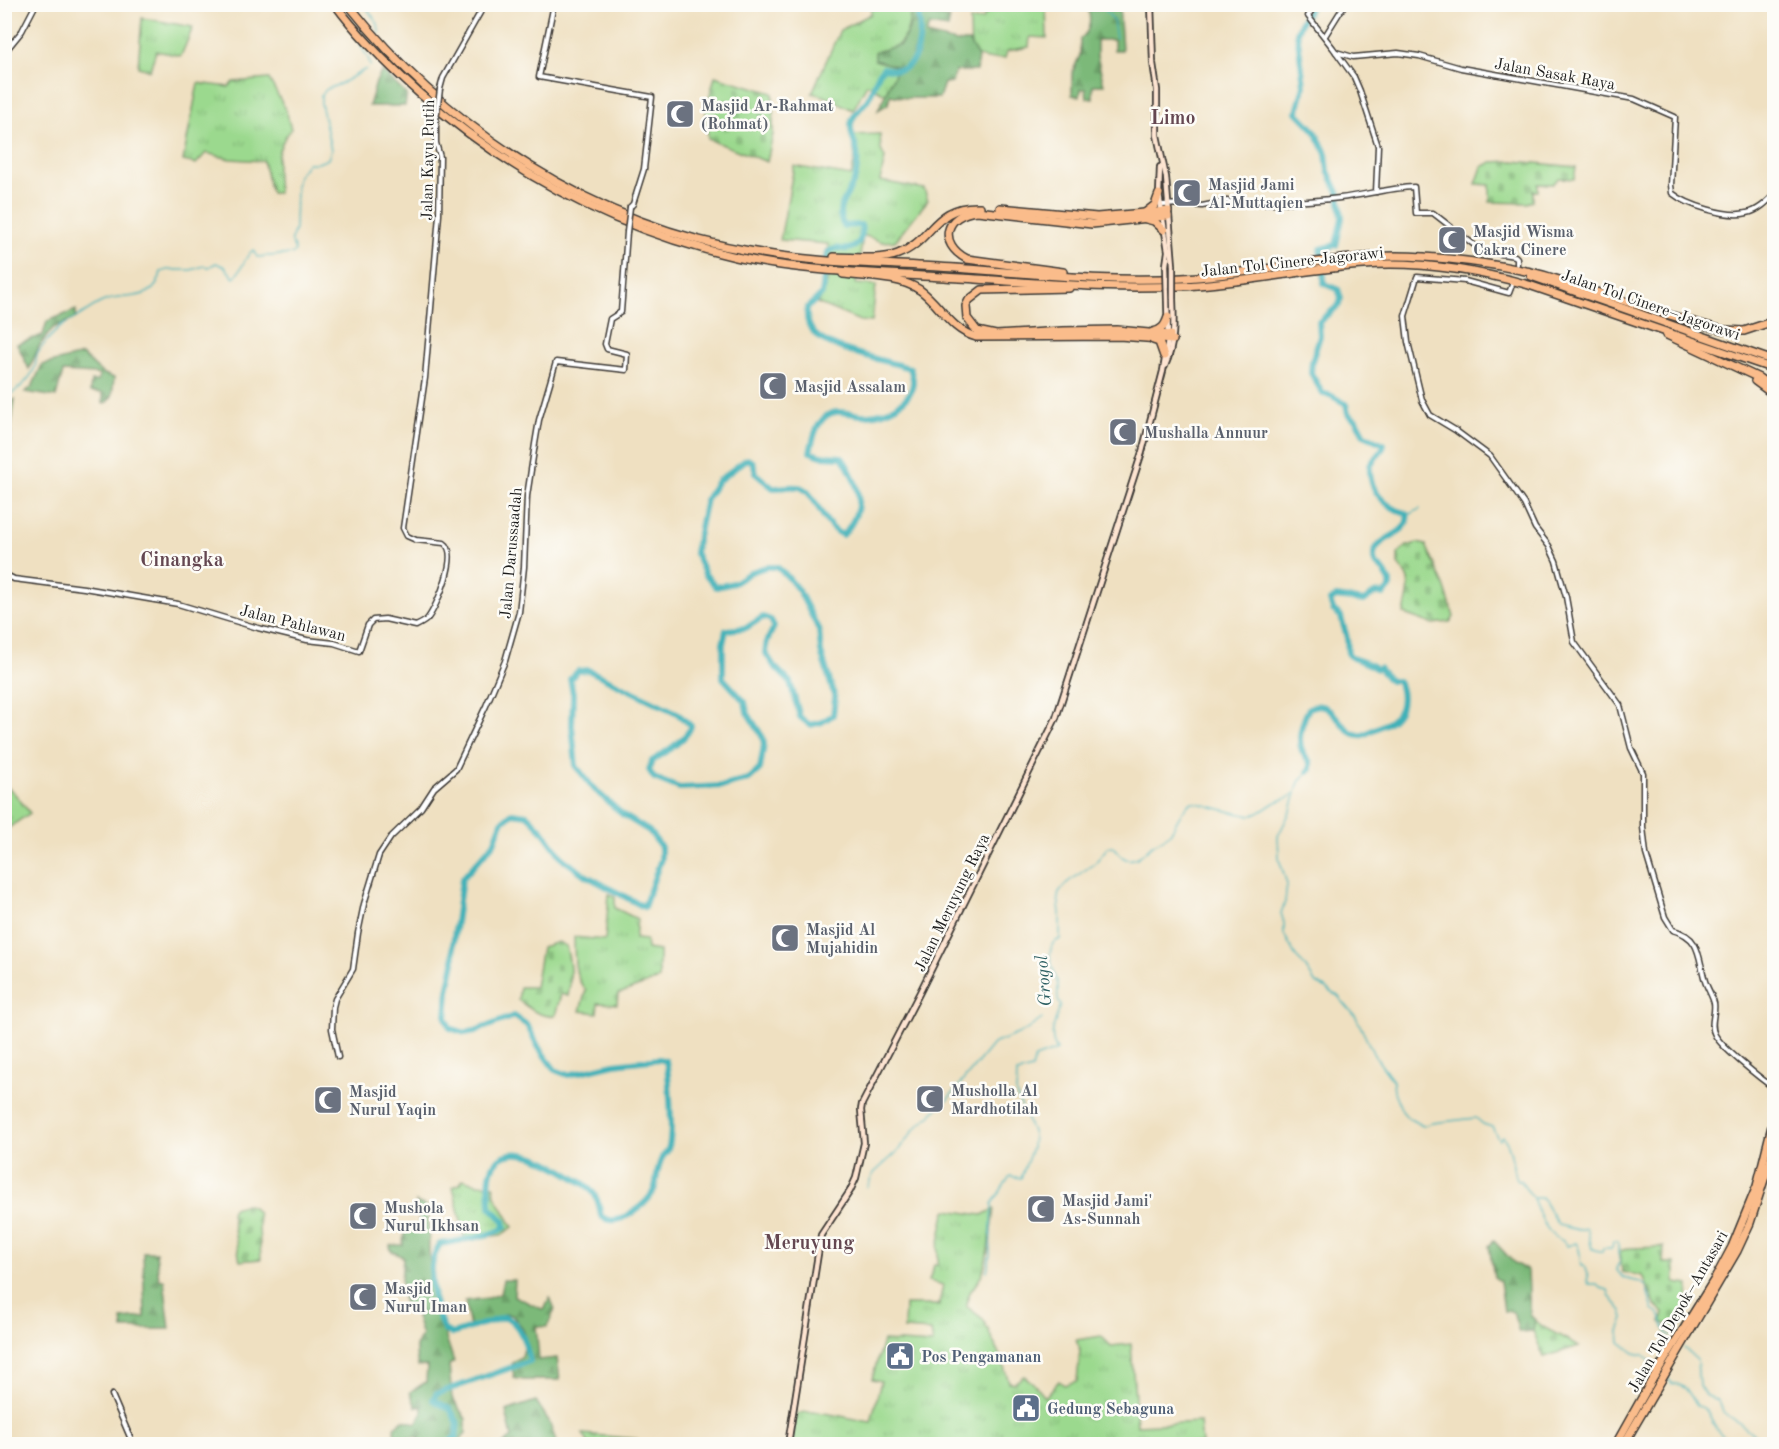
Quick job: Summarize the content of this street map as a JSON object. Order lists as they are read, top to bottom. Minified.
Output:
{"streets":{"highway":["Jalan Tol Cinere-Jagorawi","Jalan Tol Cinere–Jagorawi","Jalan Tol Depok–Antasari"],"main road":["Jalan Meruyung Raya"],"street":["Jalan Sasak Raya","Jalan Kayu Putih","Jalan Darussaadah","Jalan Pahlawan"]},"crossings":[["Jalan Kayu Putih","Jalan Pahlawan"],["Jalan Tol Cinere-Jagorawi","Jalan Tol Cinere–Jagorawi"]],"districts":["Limo","Cinangka","Meruyung"],"water":["Grogol"],"places":{"mosque":["Masjid Ar-Rahmat (Rohmat)","Masjid Jami Al-Muttaqien","Masjid Wisma Cakra Cinere","Masjid Assalam","Mushalla Annuur","Masjid Al Mujahidin","Musholla Al Mardhotilah","Masjid Nurul Yaqin","Masjid Jami' As-Sunnah","Mushola Nurul Ikhsan","Masjid Nurul Iman"],"public building":["Pos Pengamanan","Gedung Sebaguna"]}}
